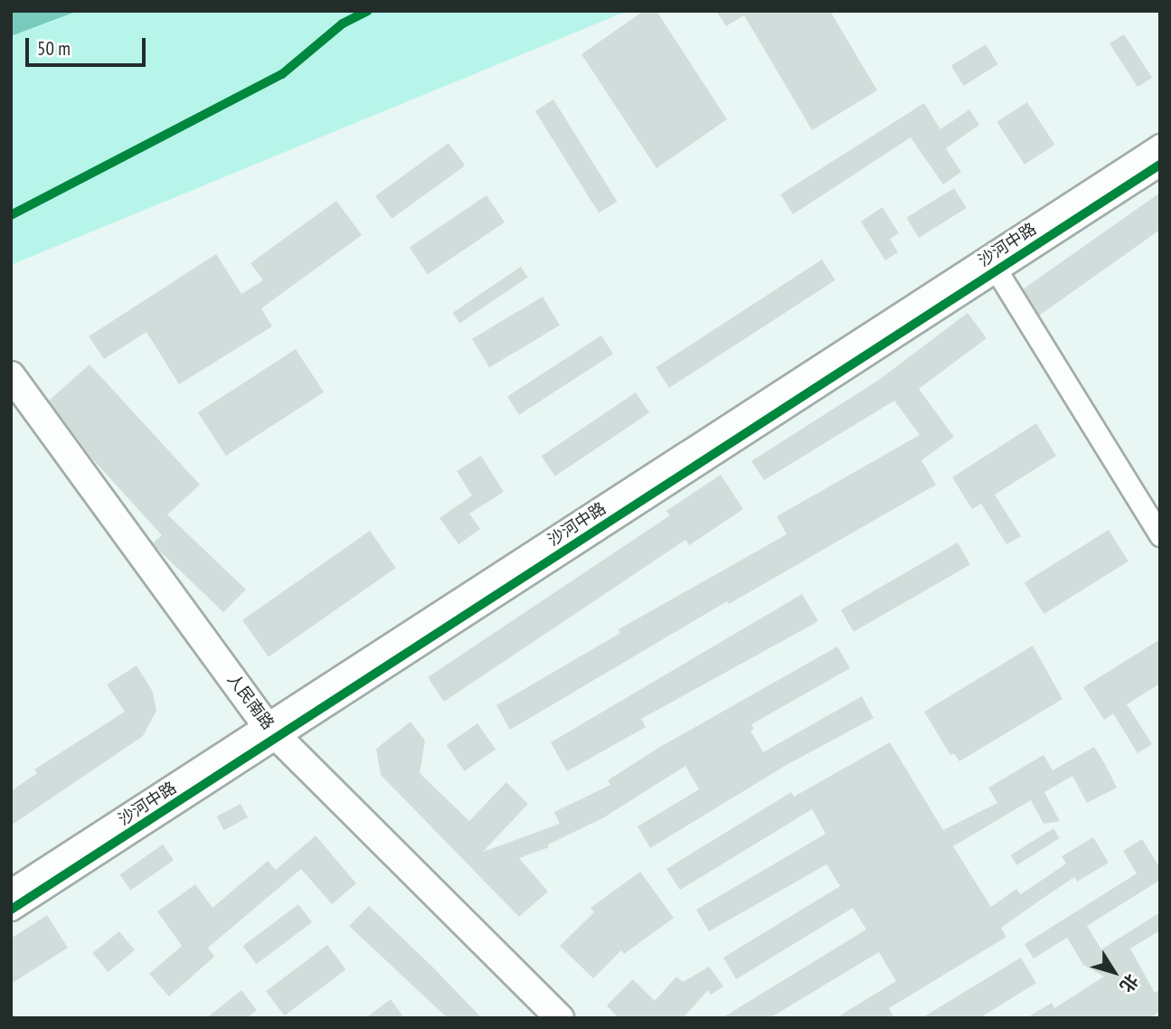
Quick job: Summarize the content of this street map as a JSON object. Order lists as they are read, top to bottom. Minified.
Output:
{"streets":{"main road":["人民南路"],"street":["沙河中路"]},"crossings":[["沙河中路","人民南路"]],"scale_bar":"50 m","north":"bottom right"}
